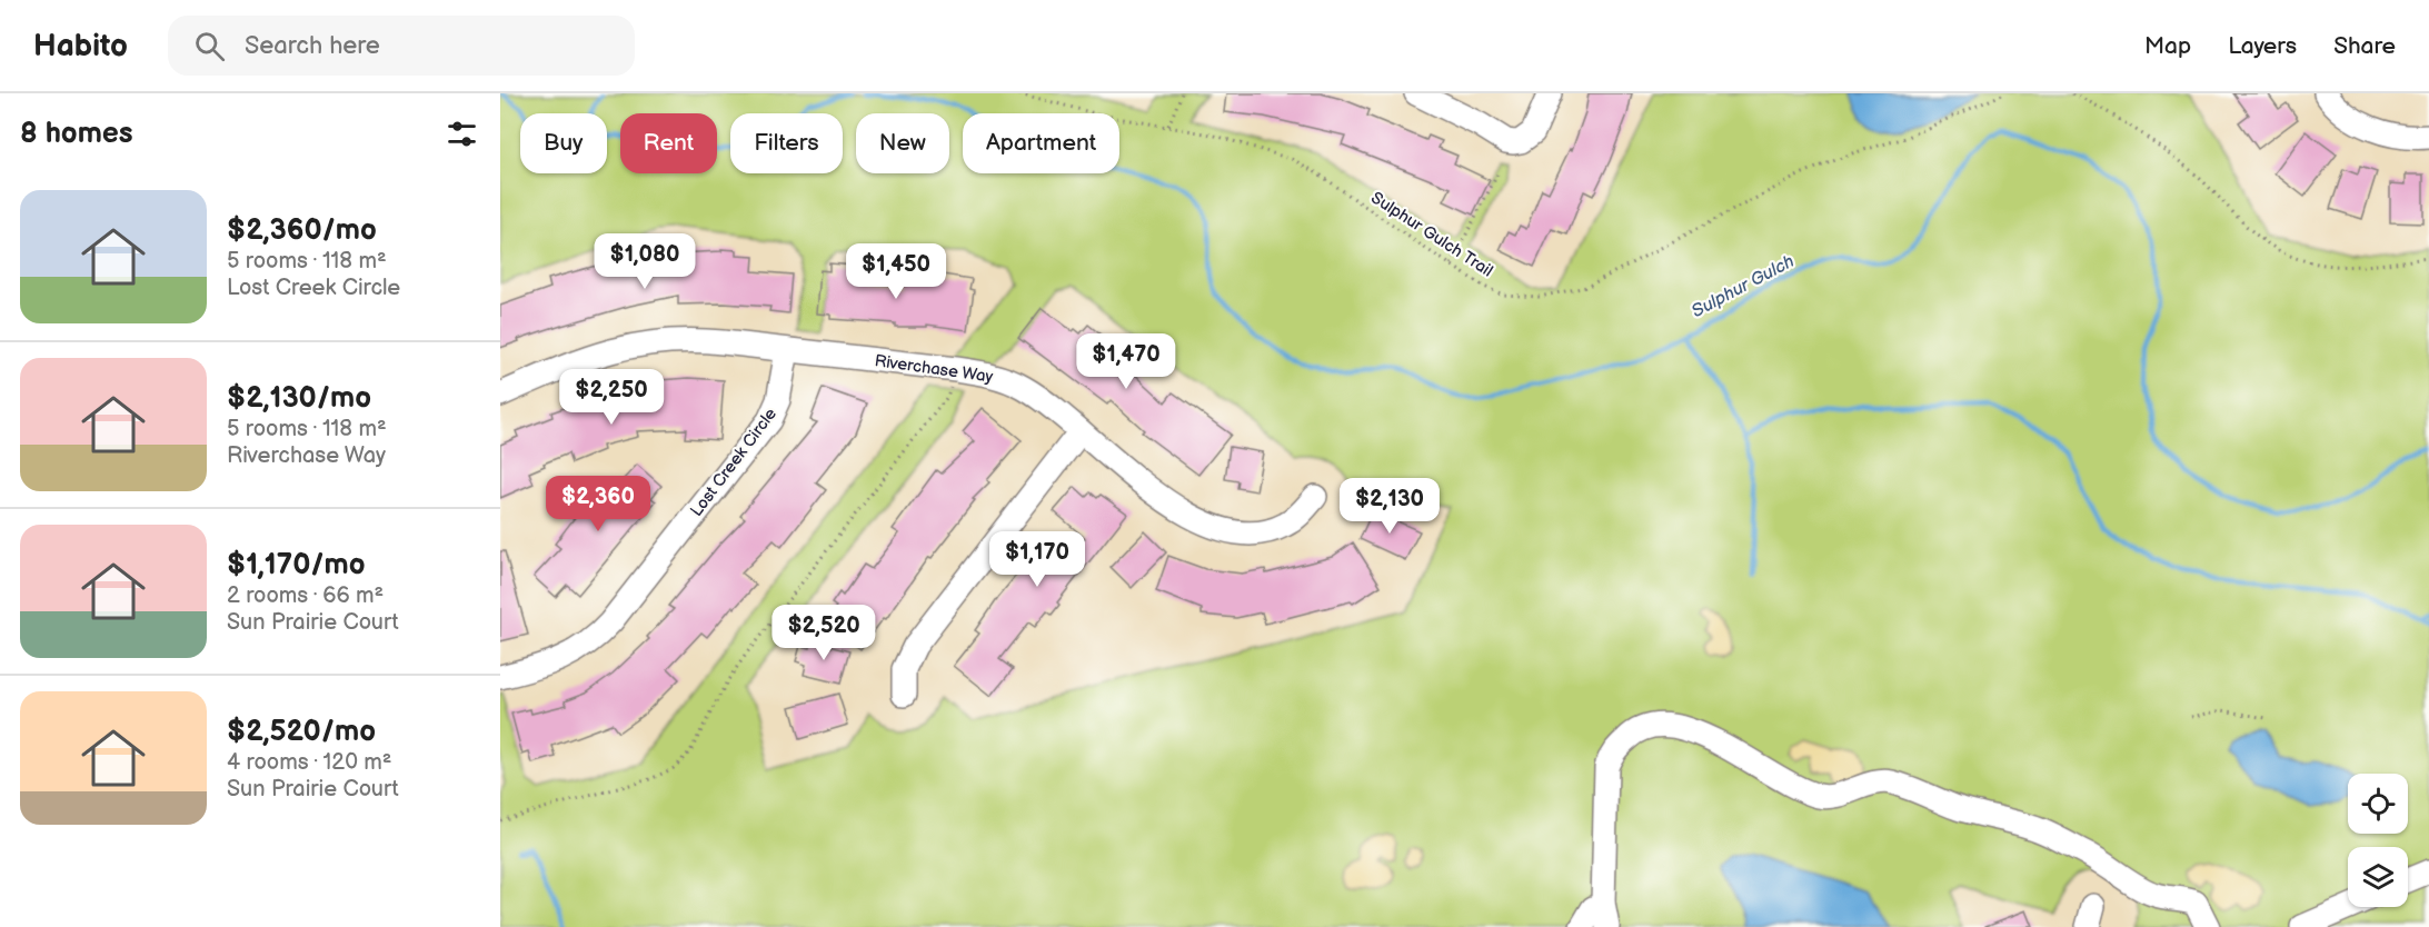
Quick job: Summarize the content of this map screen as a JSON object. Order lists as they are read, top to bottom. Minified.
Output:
{"streets":{"street":["Riverchase Way","Lost Creek Circle"],"path":["Sulphur Gulch Trail"]},"crossings":[["Riverchase Way","Lost Creek Circle"]],"water":["Sulphur Gulch"],"page":{"header":"Habito","search":"Search here","nav":["Map","Layers","Share"],"heading":"8 homes","chip":["Buy","Rent","Filters","New","Apartment"],"list":[{"name":"$2,360/mo","note":"5 rooms · 118 m² · Lost Creek Circle"},{"name":"$2,130/mo","note":"5 rooms · 118 m² · Riverchase Way"},{"name":"$1,170/mo","note":"2 rooms · 66 m² · Sun Prairie Court"},{"name":"$2,520/mo","note":"4 rooms · 120 m² · Sun Prairie Court"}],"price":["$1,080","$1,450","$1,470","$2,250","$2,360","$2,130","$1,170","$2,520"]}}
